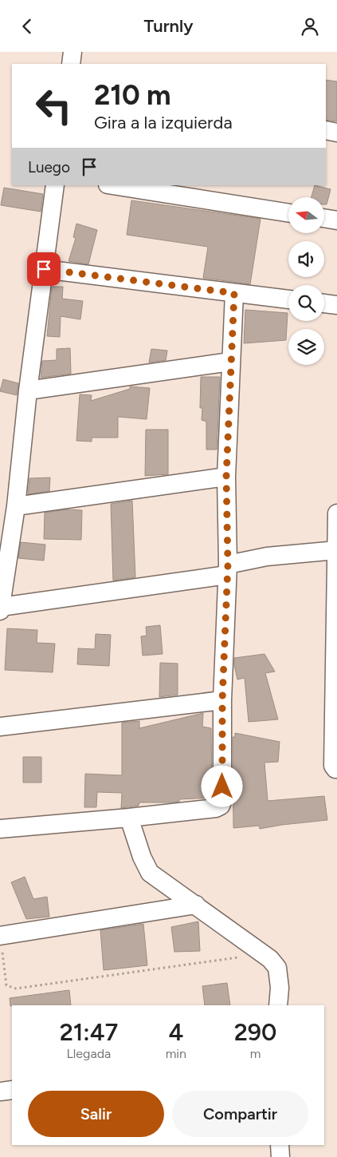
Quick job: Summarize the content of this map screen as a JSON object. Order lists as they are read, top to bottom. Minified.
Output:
{"north":"left","page":{"header":"Turnly","turn":["210 m","Gira a la izquierda"],"then":"Luego","eta":["21:47","Llegada","4","min","290","m"],"buttons":["Salir","Compartir"]}}
